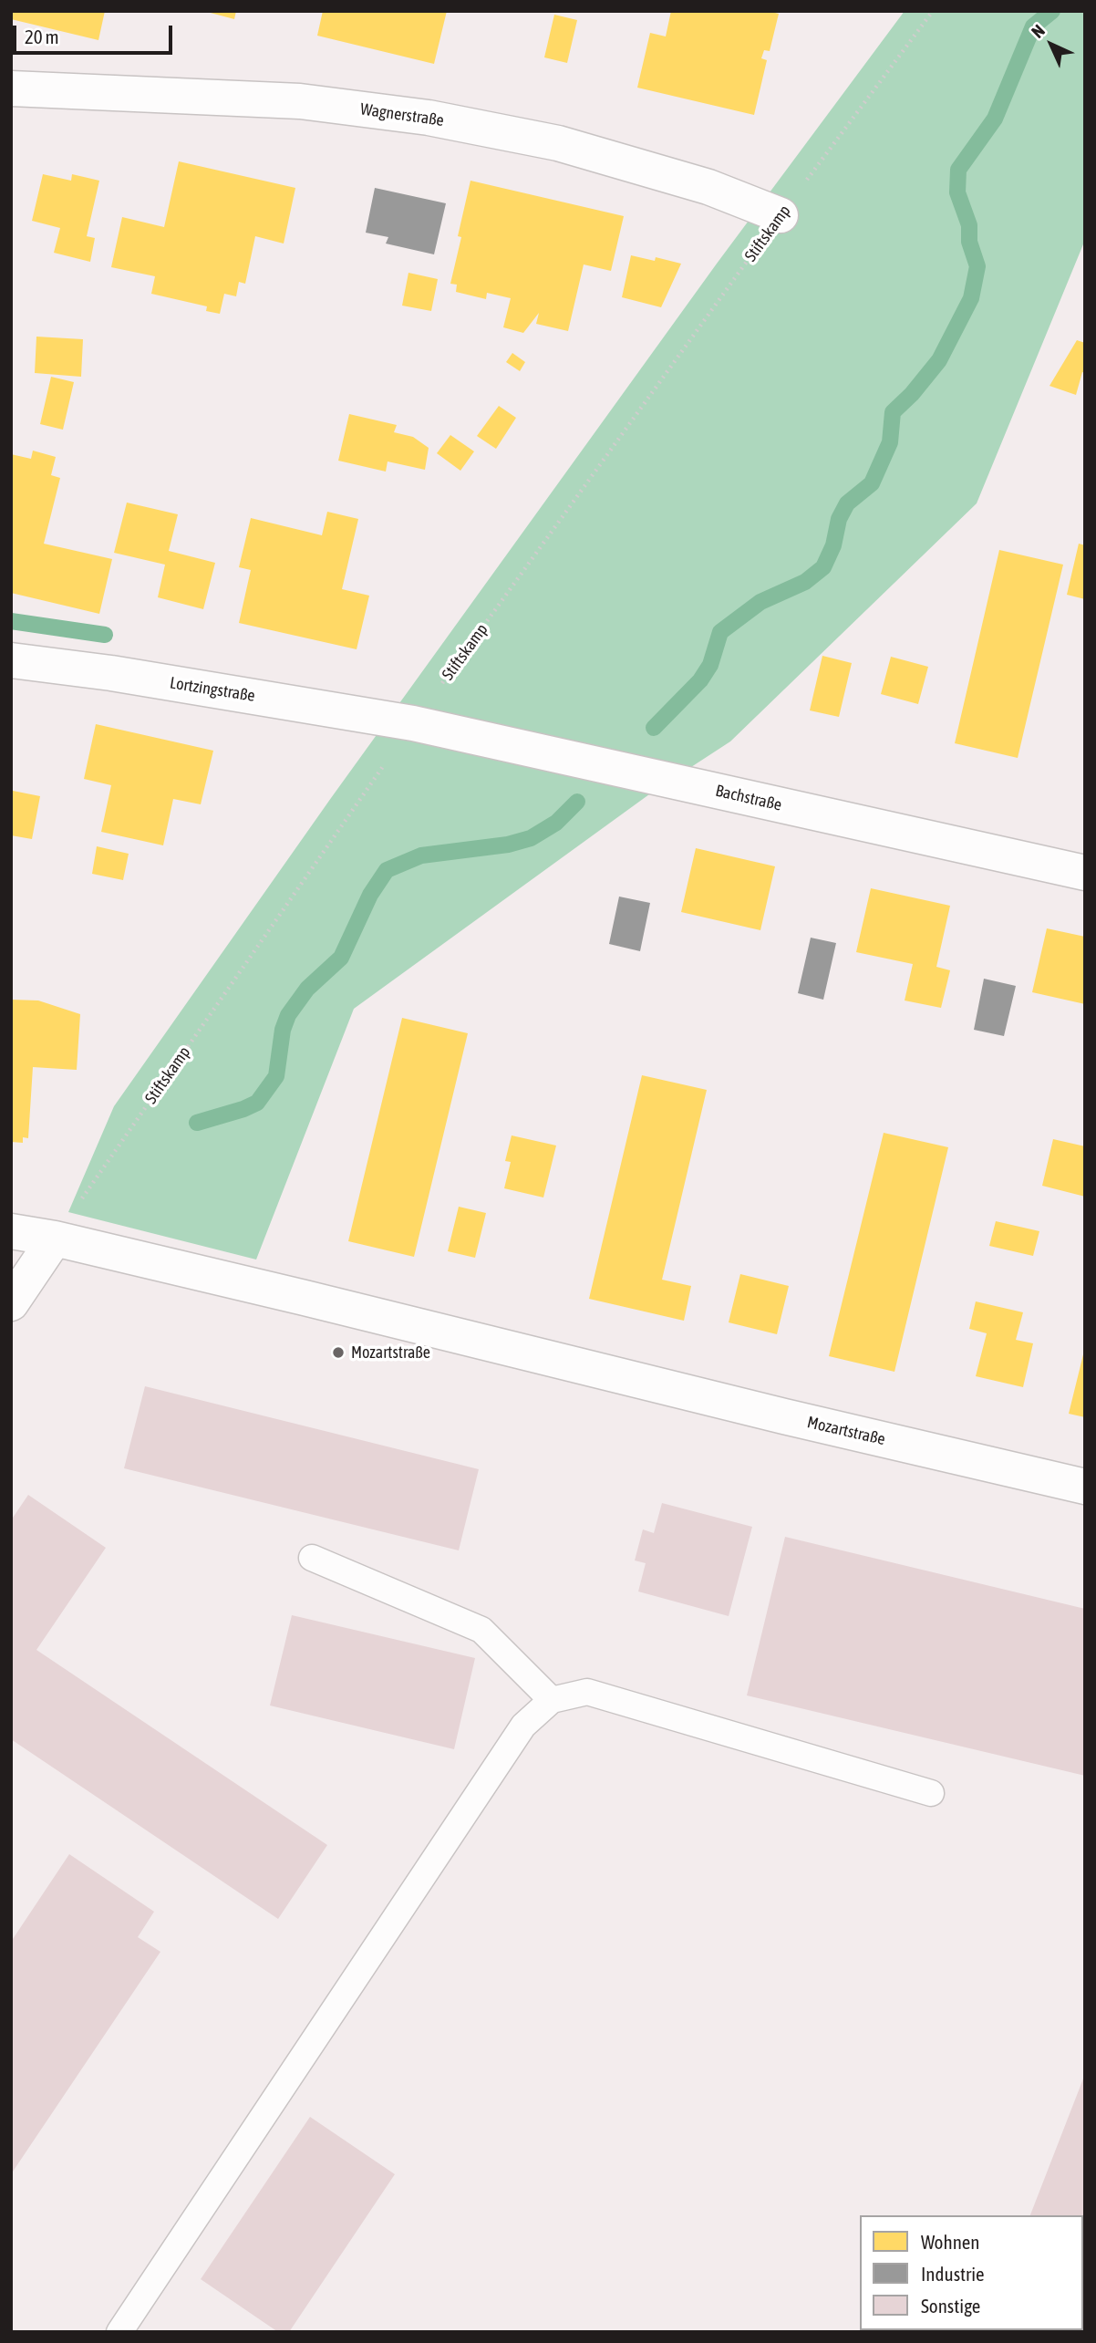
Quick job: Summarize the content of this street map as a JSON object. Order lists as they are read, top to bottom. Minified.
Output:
{"streets":{"street":["Wagnerstraße","Lortzingstraße","Bachstraße","Mozartstraße"],"path":["Stiftskamp"]},"crossings":[["Wagnerstraße","Stiftskamp"],["Stiftskamp","Lortzingstraße"],["Stiftskamp","Bachstraße"],["Stiftskamp","Mozartstraße"],["Lortzingstraße","Bachstraße"]],"places":["Mozartstraße"],"legend":["Wohnen","Industrie","Sonstige"],"scale_bar":"20 m","north":"top left"}
